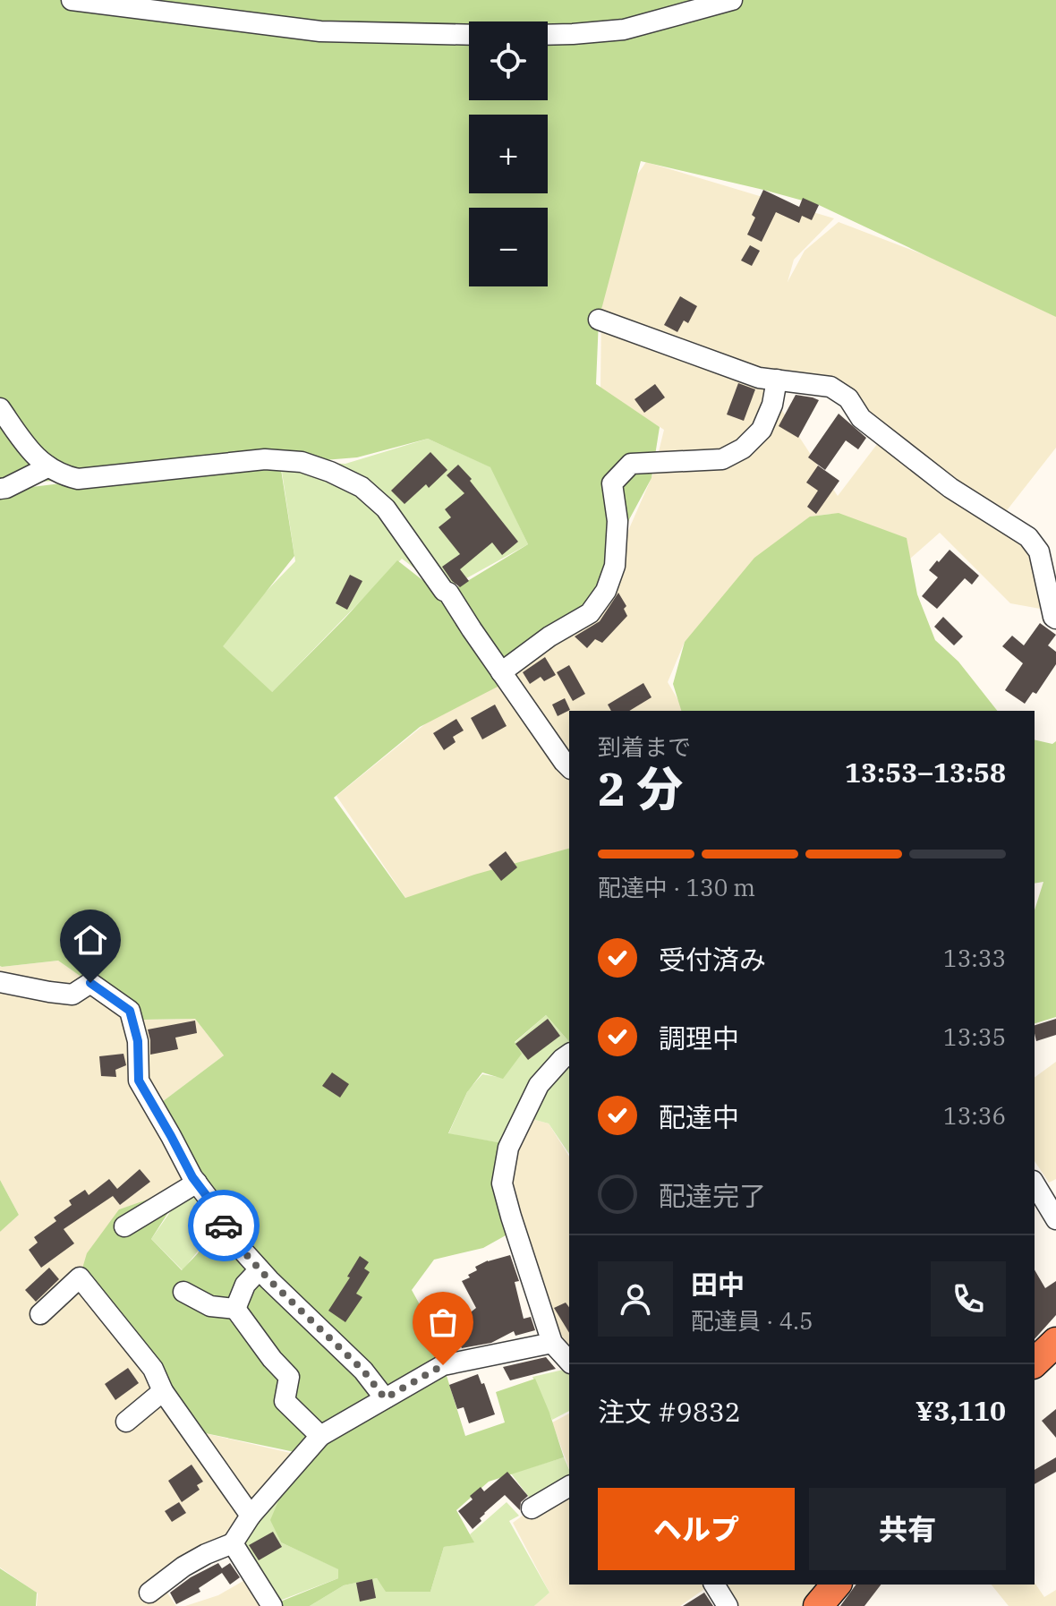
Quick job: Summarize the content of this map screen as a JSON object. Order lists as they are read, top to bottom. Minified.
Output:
{"page":{"map_buttons":["+","−"],"heading":["2 分","到着まで","13:53–13:58"],"panel":["田中","配達員 · 4.5","注文 #9832","¥3,110"],"bar":"配達中 · 130 m","list":[["受付済み","13:33"],["調理中","13:35"],["配達中","13:36"],"配達完了"],"buttons":["ヘルプ","共有"]}}
